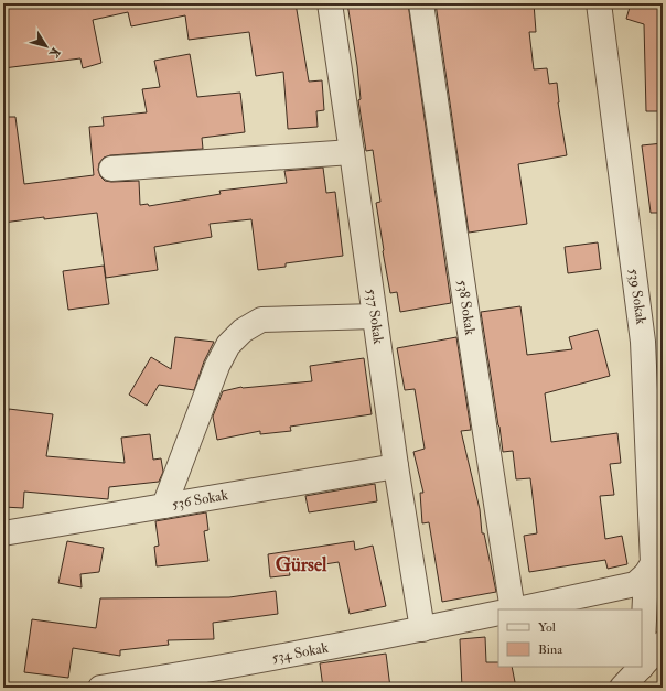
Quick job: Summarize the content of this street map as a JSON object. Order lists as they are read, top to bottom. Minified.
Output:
{"streets":{"street":["539 Sokak","538 Sokak","537 Sokak","536 Sokak","534 Sokak"]},"crossings":[["537 Sokak","536 Sokak"],["537 Sokak","534 Sokak"]],"districts":["Gürsel"],"legend":["Yol","Bina"],"north":"bottom right"}
